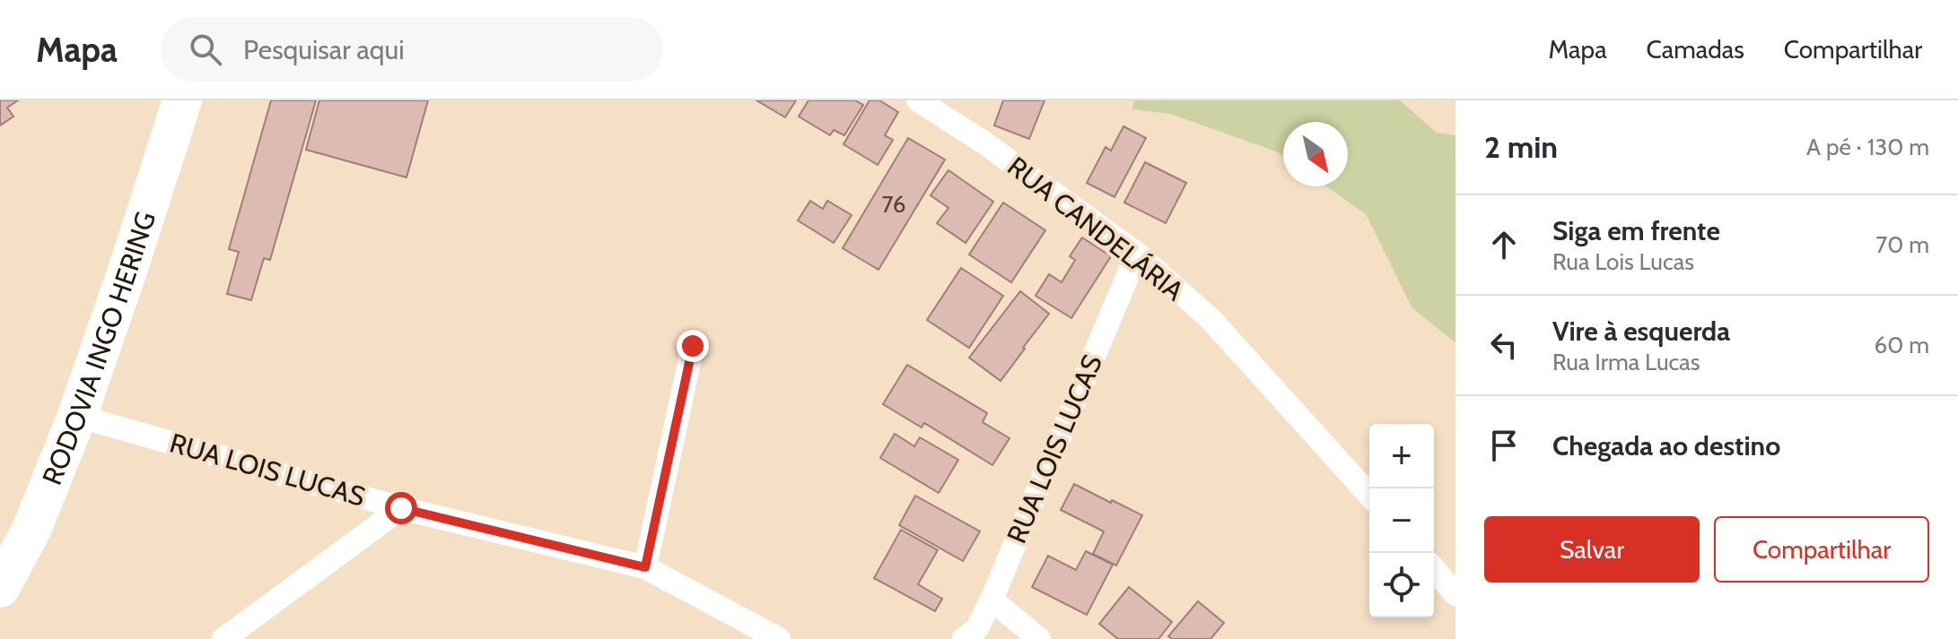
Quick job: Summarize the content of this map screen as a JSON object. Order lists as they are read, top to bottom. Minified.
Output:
{"streets":{"highway":["RODOVIA INGO HERING"],"street":["RUA CANDELÁRIA","RUA LOIS LUCAS"]},"crossings":[["RUA CANDELÁRIA","RUA LOIS LUCAS"],["RODOVIA INGO HERING","RUA LOIS LUCAS"]],"house_numbers":["76"],"north":"bottom right","page":{"header":"Mapa","search":"Pesquisar aqui","nav":["Mapa","Camadas","Compartilhar"],"heading":["2 min","A pé · 130 m"],"list":[["Siga em frente","Rua Lois Lucas","70 m"],["Vire à esquerda","Rua Irma Lucas","60 m"],"Chegada ao destino"],"map_buttons":["+","−"],"buttons":["Salvar","Compartilhar"]}}
